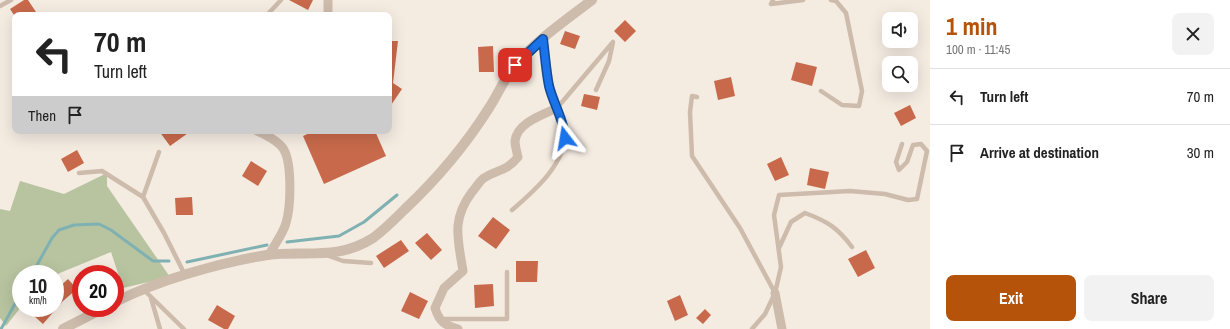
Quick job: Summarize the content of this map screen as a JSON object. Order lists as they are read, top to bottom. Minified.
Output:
{"page":{"heading":["1 min","100 m · 11:45"],"turn":["70 m","Turn left"],"list":[{"name":"Turn left","value":"70 m"},{"name":"Arrive at destination","value":"30 m"}],"then":"Then","speed":"10 km/h","limit":"20","buttons":["Exit","Share"]}}
